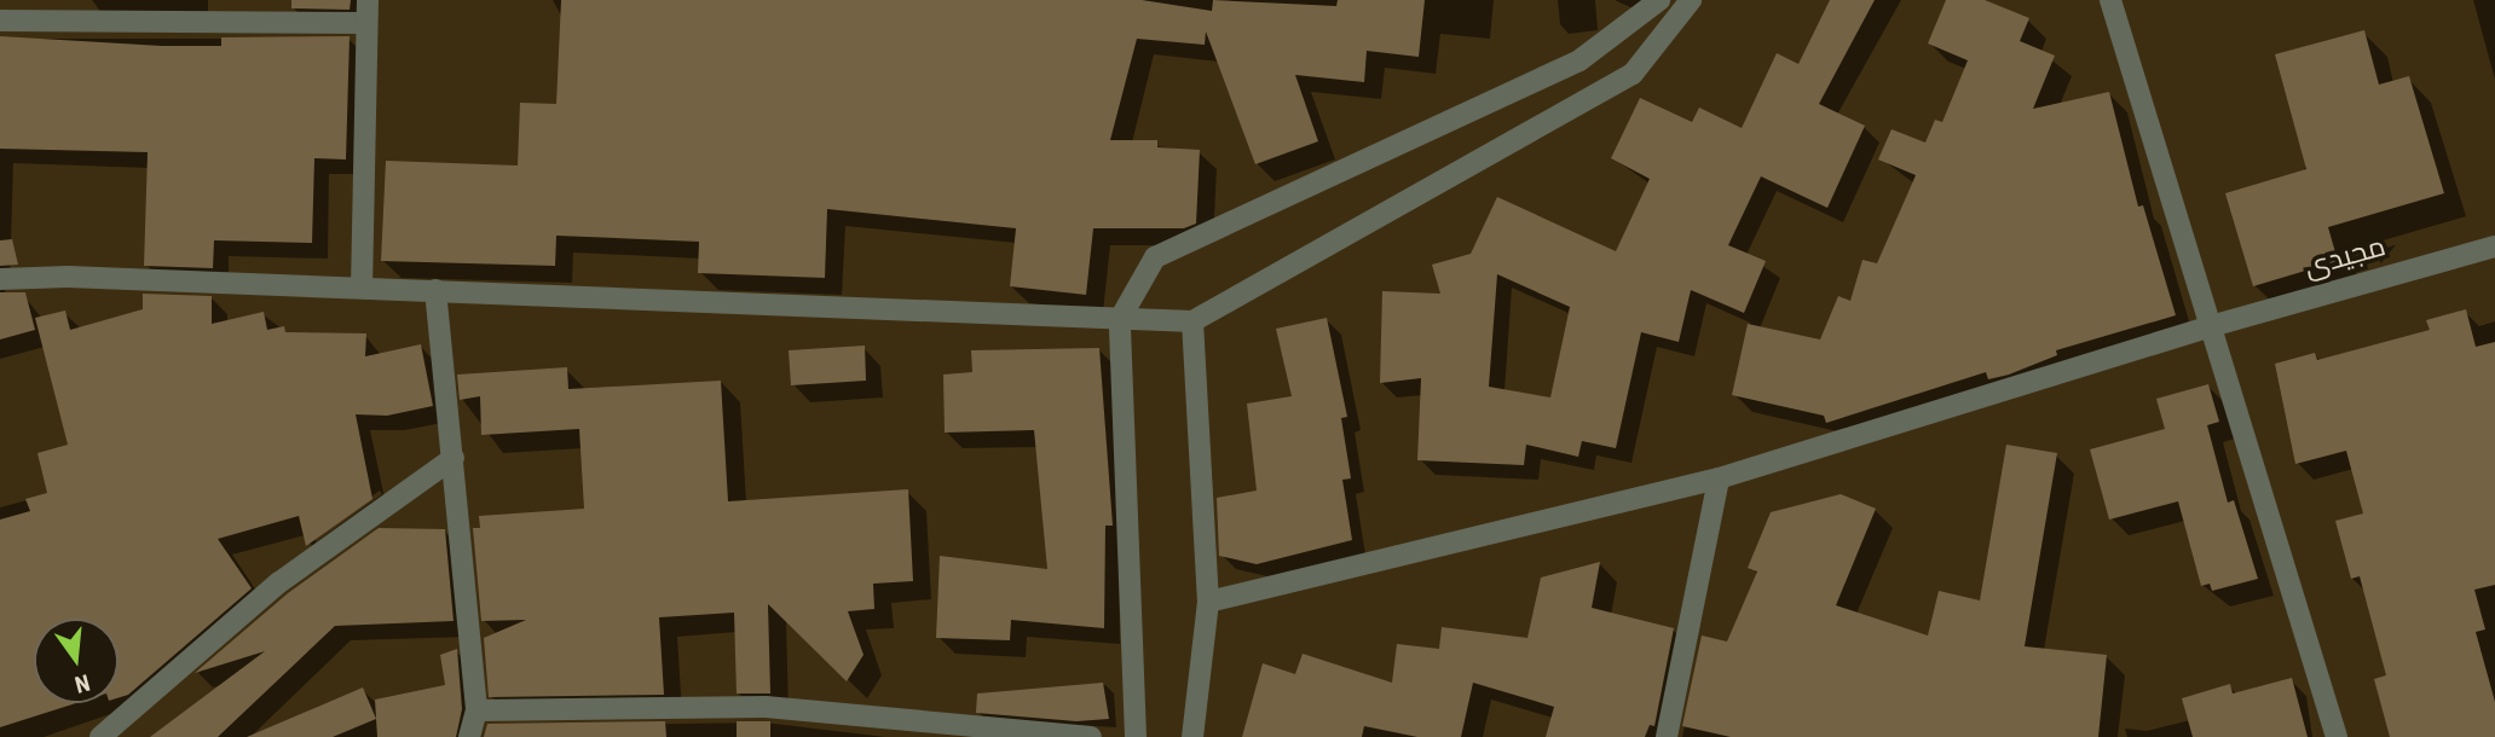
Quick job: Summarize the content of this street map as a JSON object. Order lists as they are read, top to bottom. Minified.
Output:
{"streets":{"street":["مجیدی"]},"north":"bottom"}
